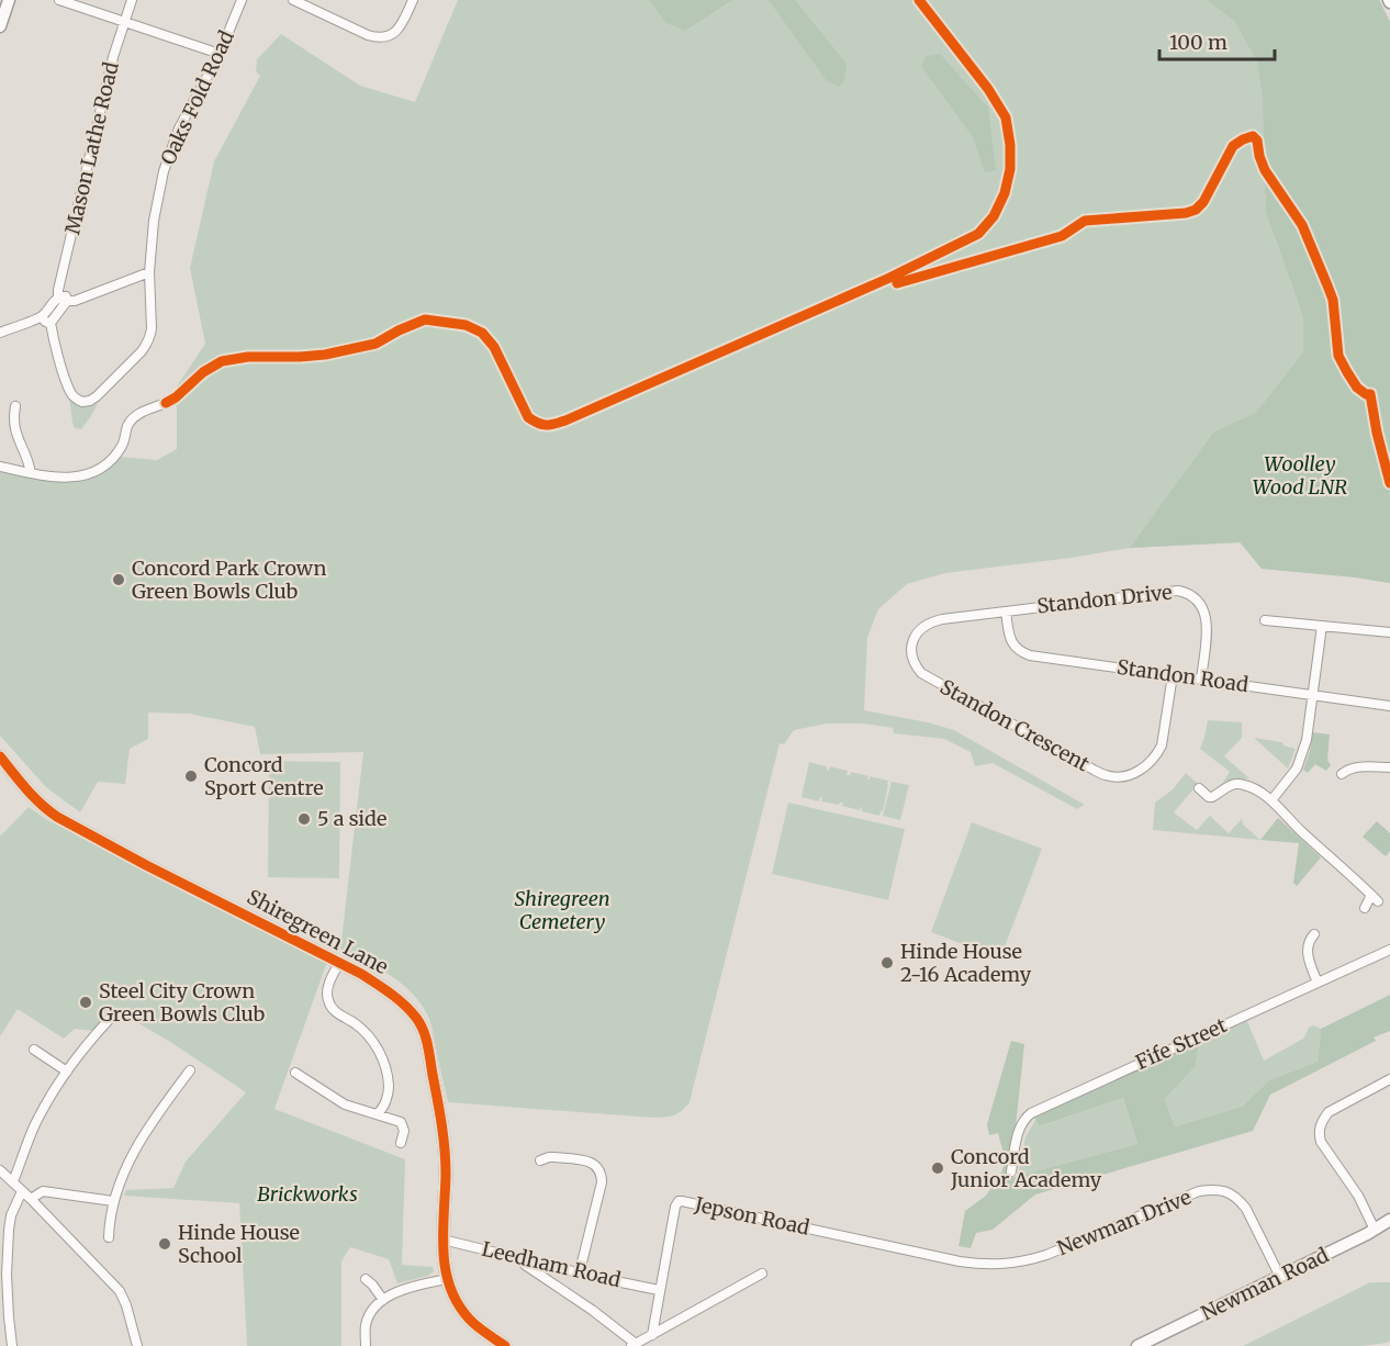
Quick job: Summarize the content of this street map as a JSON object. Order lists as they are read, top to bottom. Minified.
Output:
{"streets":{"street":["Oaks Fold Road","Mason Lathe Road","Standon Drive","Standon Road","Standon Crescent","Shiregreen Lane","Fife Street","Jepson Road","Newman Drive","Leedham Road","Newman Road"]},"crossings":[["Standon Drive","Standon Road"],["Standon Drive","Standon Crescent"],["Standon Road","Standon Crescent"],["Shiregreen Lane","Leedham Road"],["Jepson Road","Newman Drive"],["Jepson Road","Leedham Road"],["Newman Drive","Newman Road"]],"parks":["Woolley Wood LNR","Shiregreen Cemetery","Brickworks"],"places":["Concord Park Crown Green Bowls Club","Concord Sport Centre","5 a side","Hinde House 2-16 Academy","Steel City Crown Green Bowls Club","Concord Junior Academy","Hinde House School"],"scale_bar":"100 m"}
